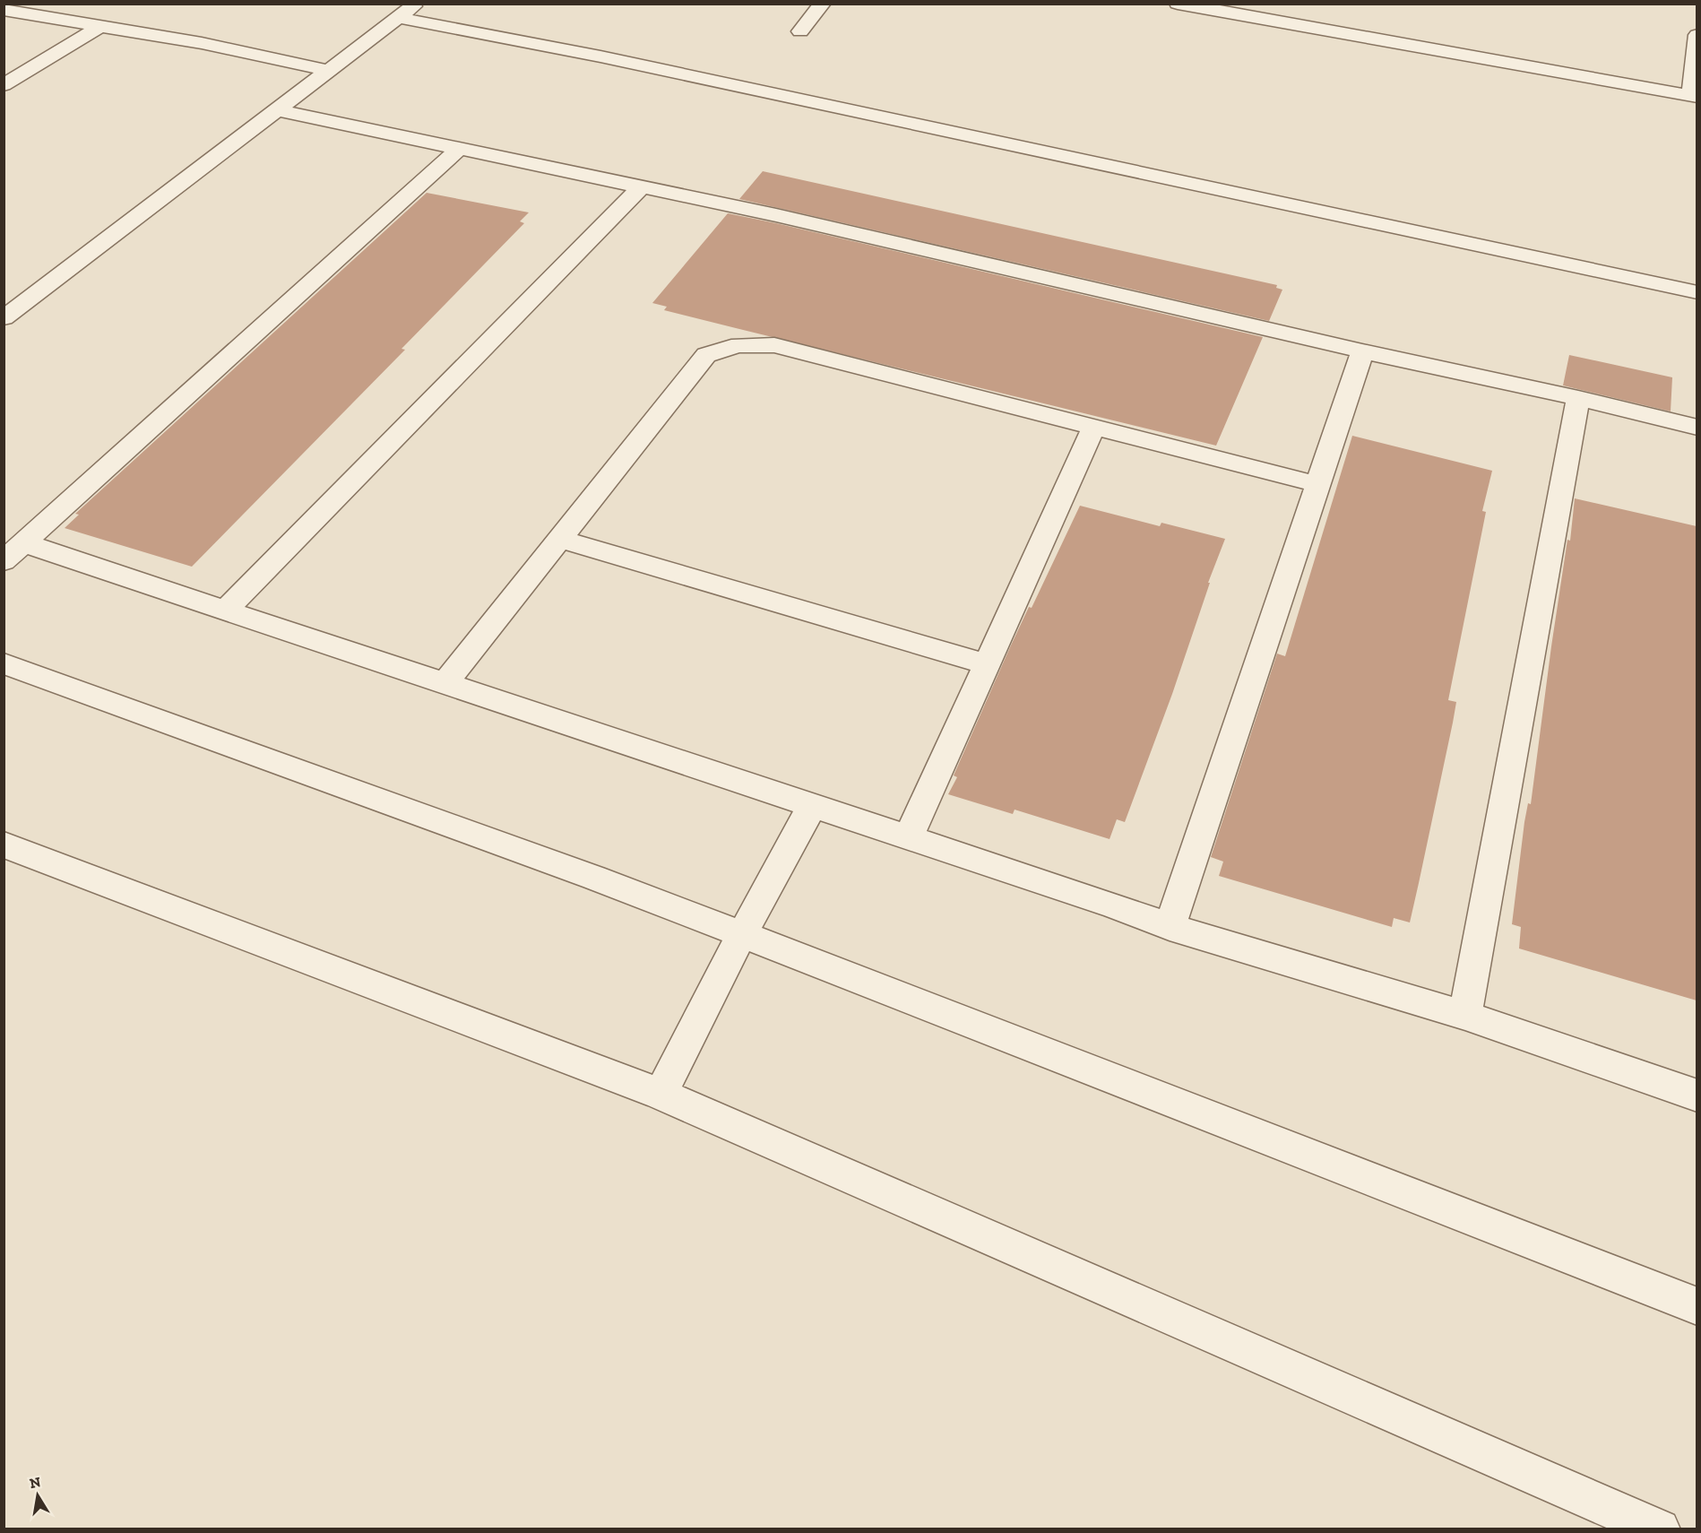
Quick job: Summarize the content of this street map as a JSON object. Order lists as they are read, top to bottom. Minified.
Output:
{"north":"top"}
